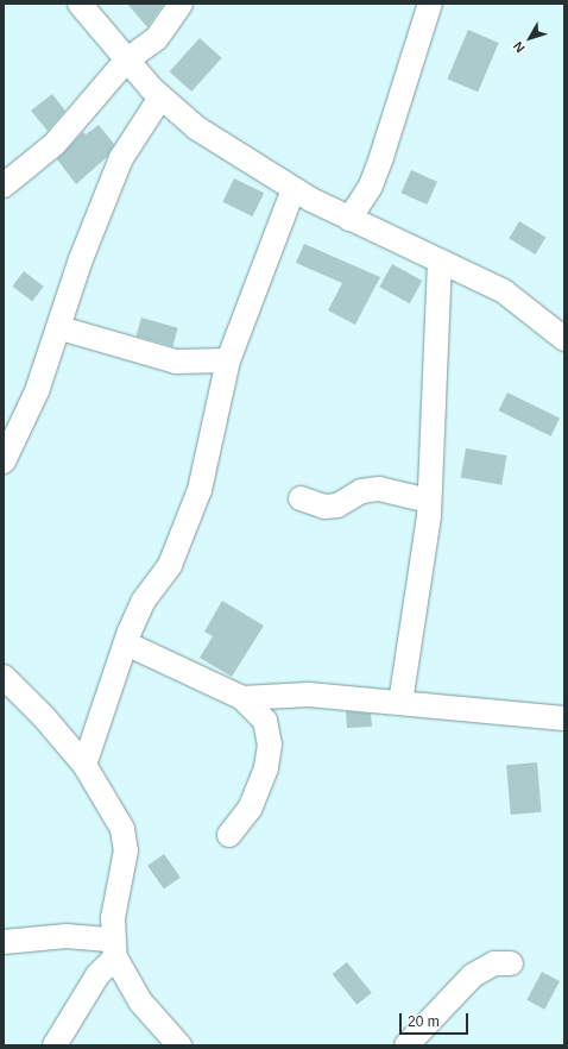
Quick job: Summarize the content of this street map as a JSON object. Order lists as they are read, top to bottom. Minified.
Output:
{"scale_bar":"20 m","north":"bottom left"}
